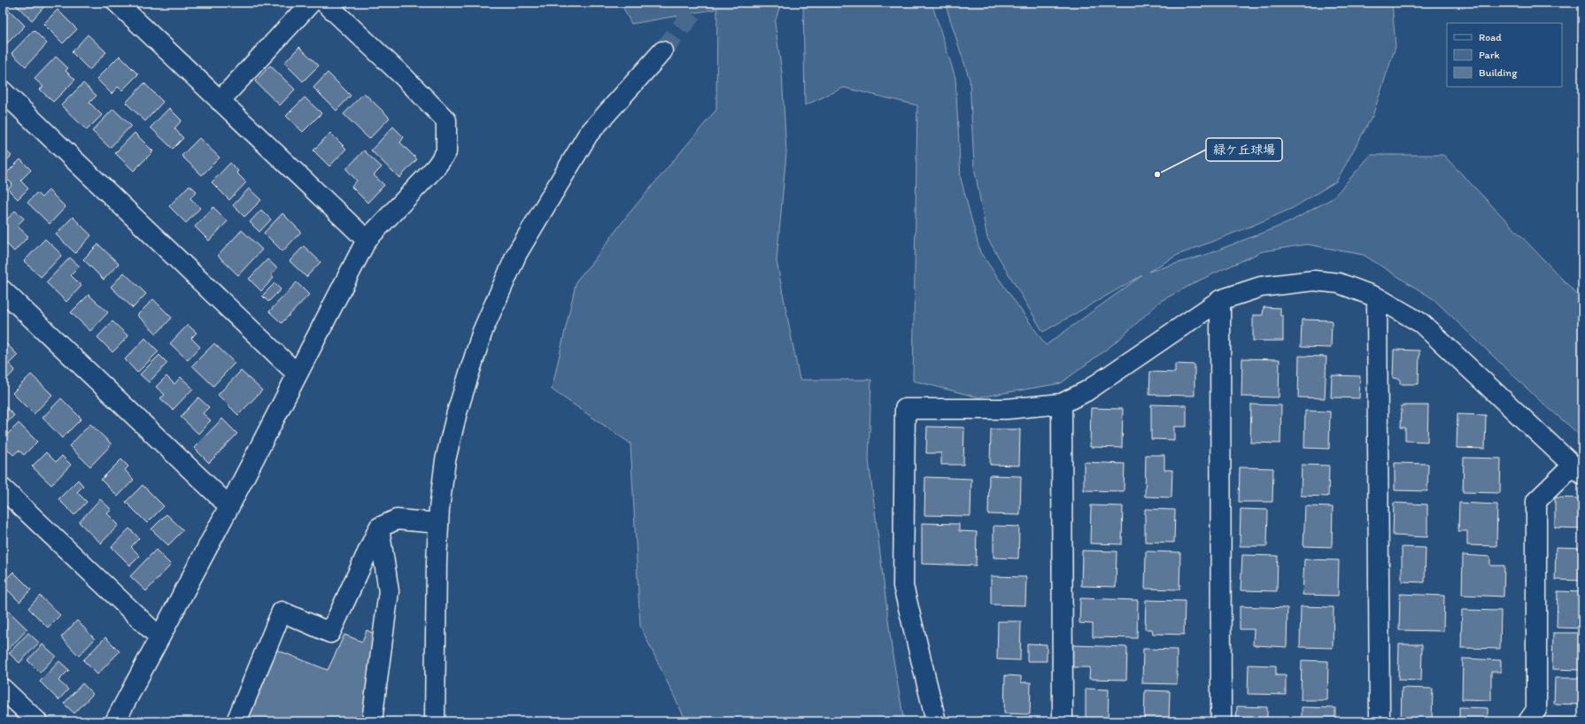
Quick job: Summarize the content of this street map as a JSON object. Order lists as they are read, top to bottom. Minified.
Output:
{"places":["緑ケ丘球場"],"legend":["Road","Park","Building"]}
